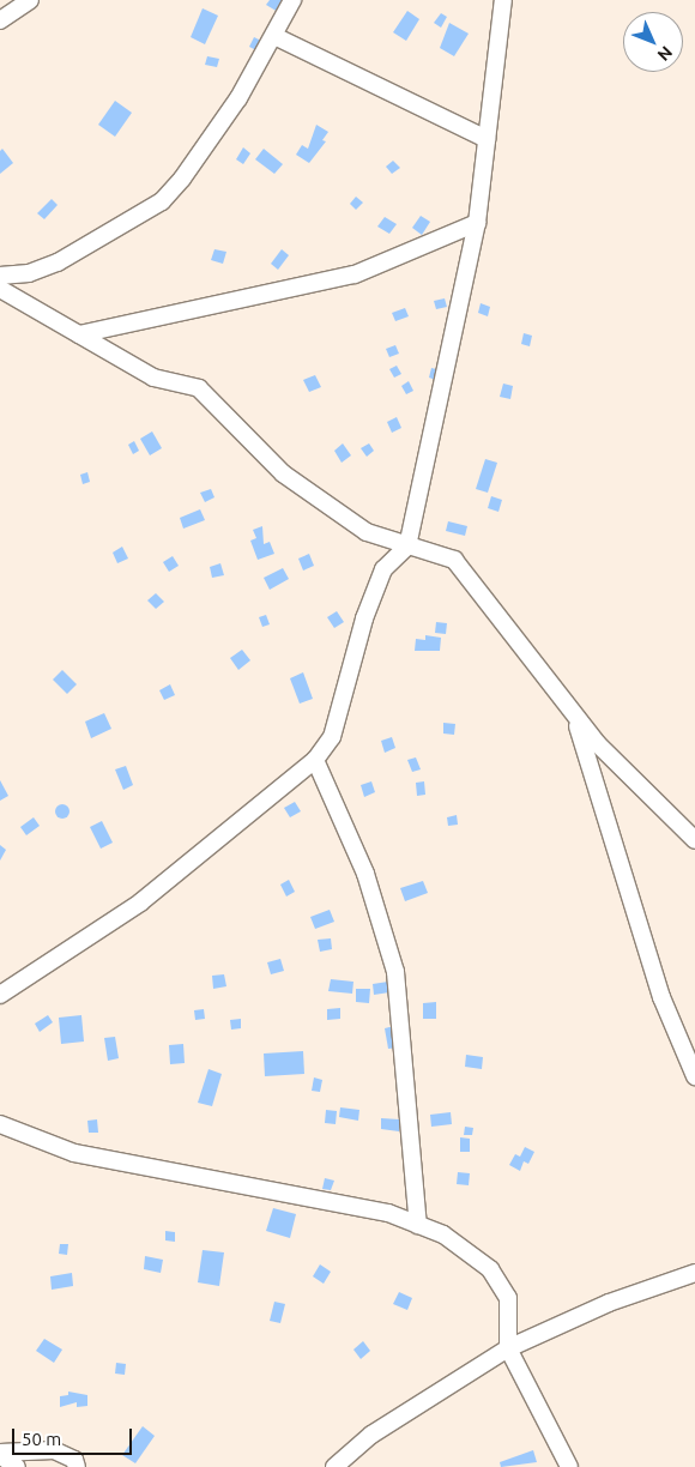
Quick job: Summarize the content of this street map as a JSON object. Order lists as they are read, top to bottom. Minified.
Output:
{"scale_bar":"50 m","north":"bottom right"}
